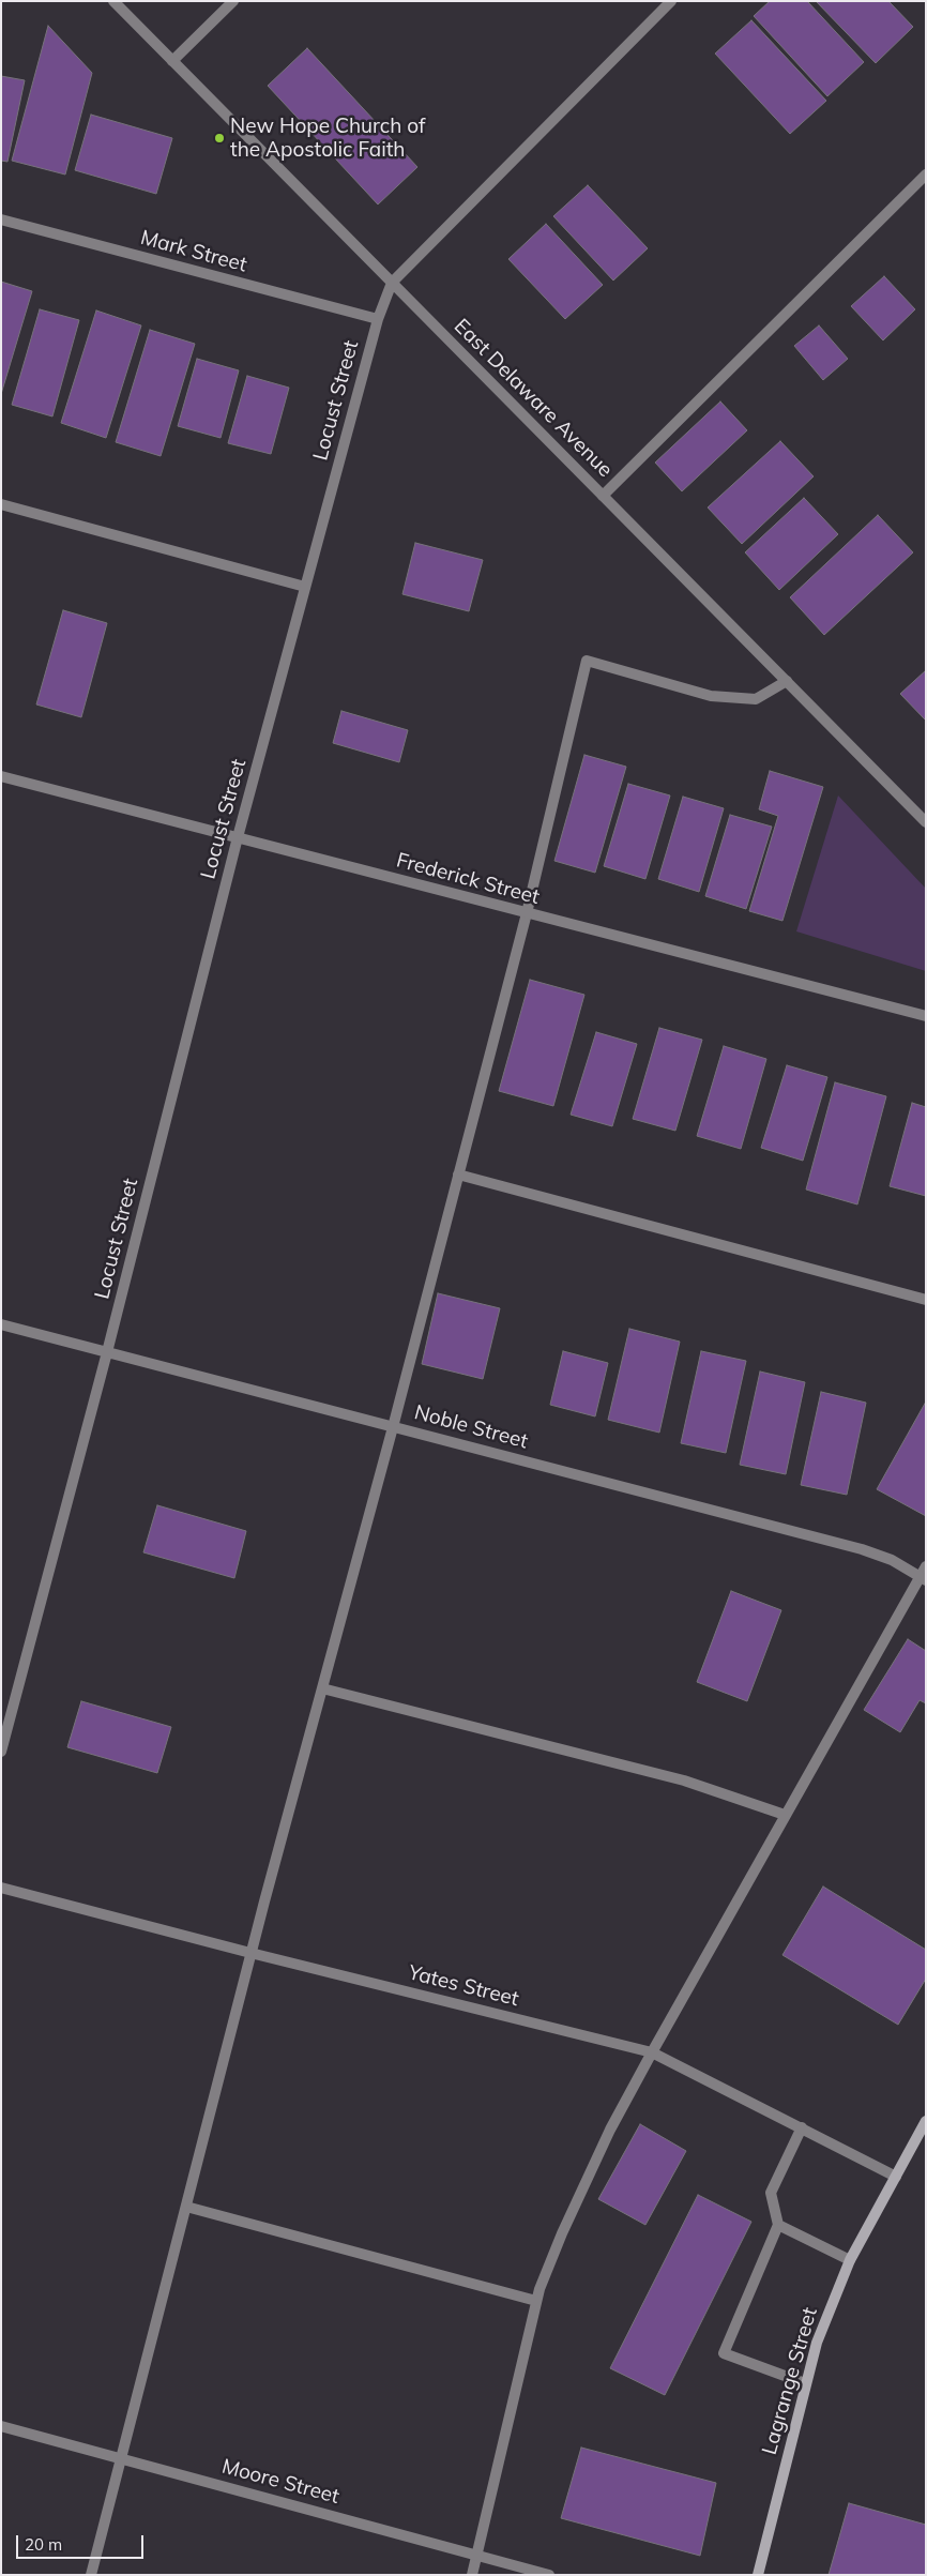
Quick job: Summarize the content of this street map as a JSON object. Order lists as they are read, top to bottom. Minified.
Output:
{"streets":{"main road":["Lagrange Street"],"street":["Mark Street","East Delaware Avenue","Locust Street","Frederick Street","Noble Street","Yates Street","Moore Street"]},"crossings":[["Mark Street","Locust Street"],["East Delaware Avenue","Locust Street"],["Locust Street","Frederick Street"],["Locust Street","Noble Street"],["Yates Street","Lagrange Street"]],"places":["New Hope Church of the Apostolic Faith"],"scale_bar":"20 m"}
